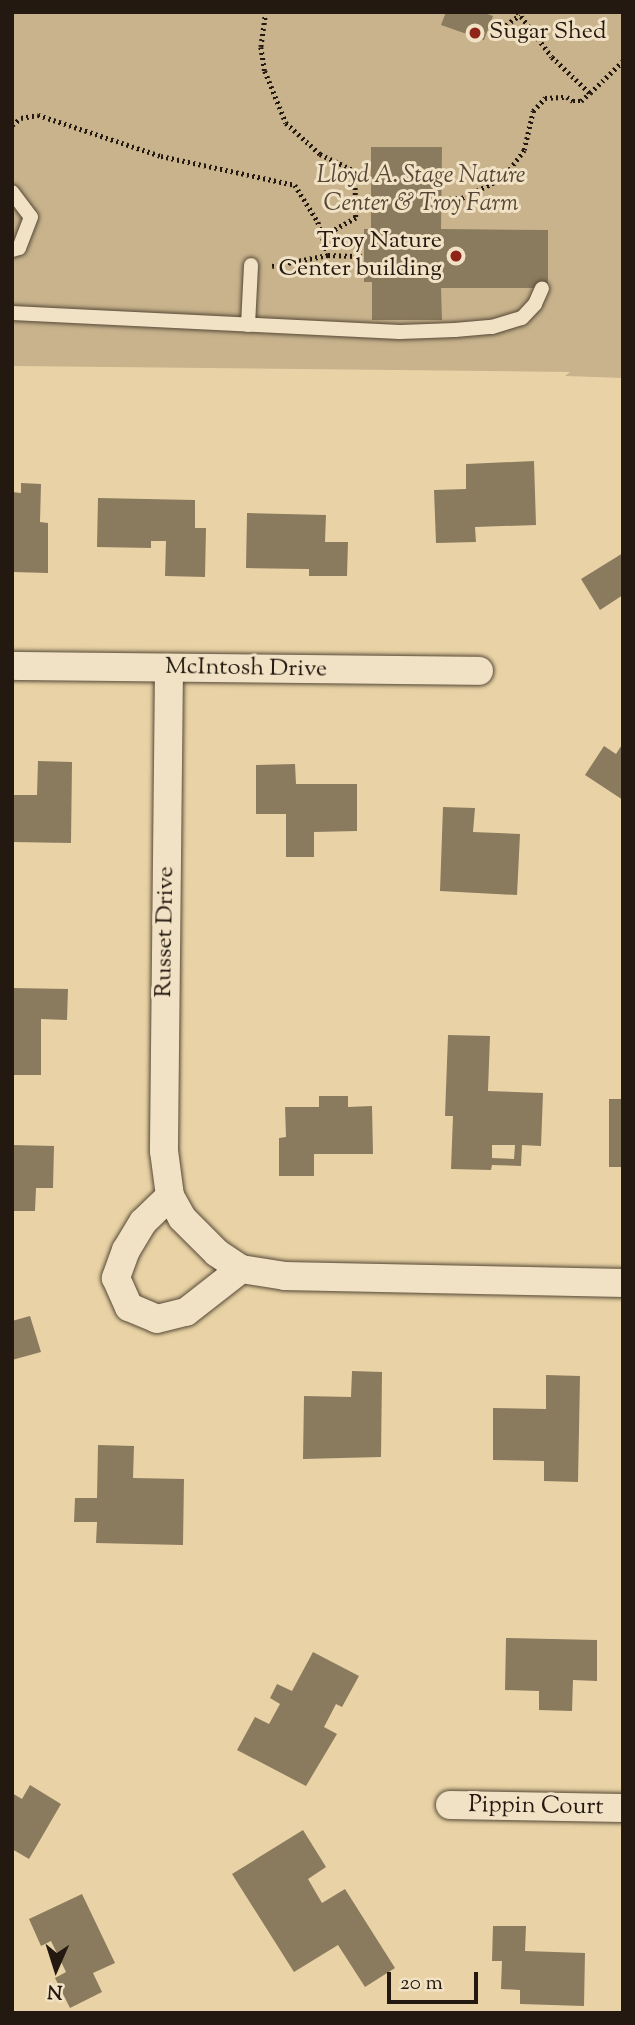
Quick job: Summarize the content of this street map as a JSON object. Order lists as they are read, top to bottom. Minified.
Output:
{"streets":{"street":["McIntosh Drive","Russet Drive","Pippin Court"]},"crossings":[["McIntosh Drive","Russet Drive"]],"parks":["Lloyd A. Stage Nature Center & Troy Farm"],"places":["Sugar Shed","Troy Nature Center building"],"scale_bar":"20 m","north":"bottom"}
